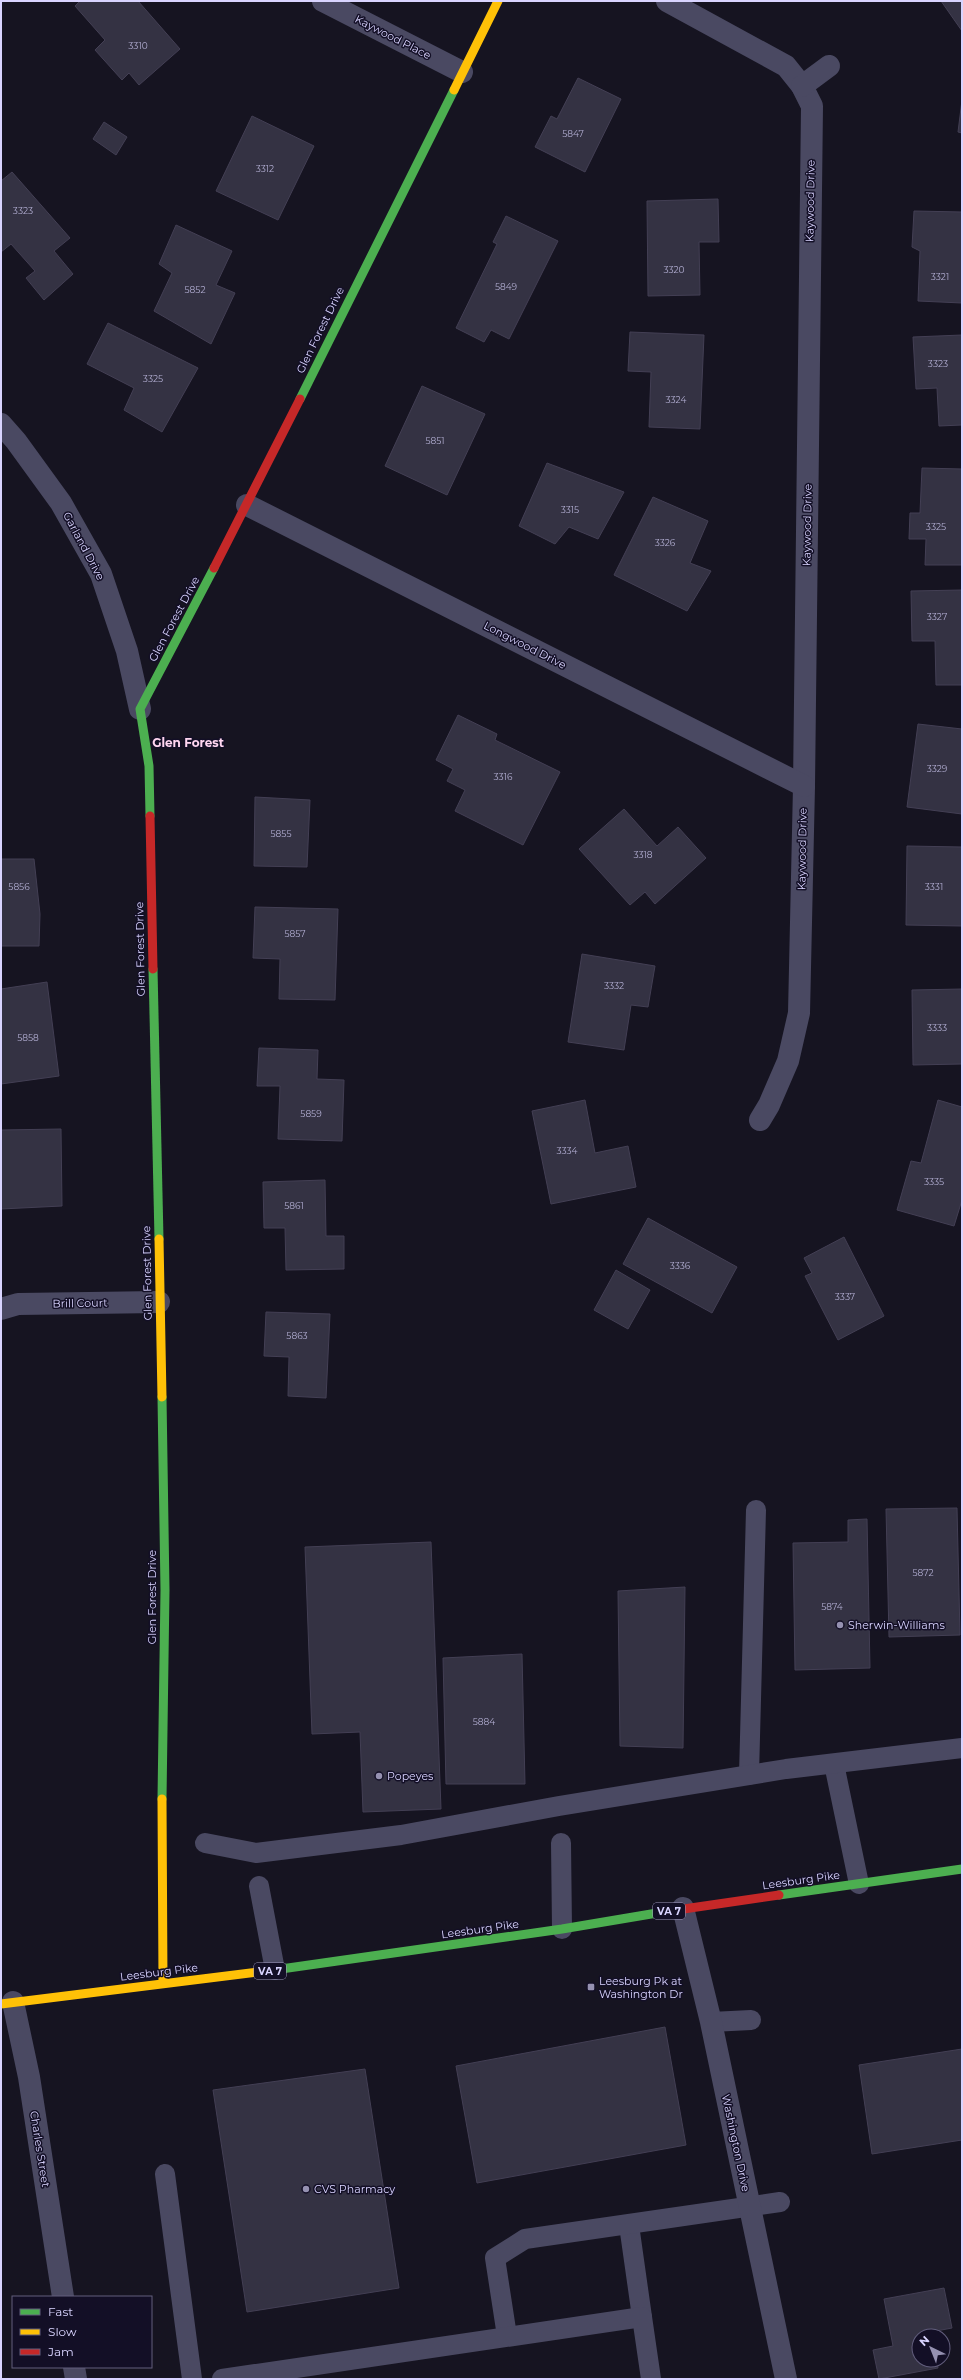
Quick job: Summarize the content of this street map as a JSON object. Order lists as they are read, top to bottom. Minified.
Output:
{"streets":{"street":["Kaywood Place","Kaywood Drive","Glen Forest Drive","Garland Drive","Longwood Drive","Brill Court","Leesburg Pike","VA 7","Washington Drive","Charles Street"]},"crossings":[["Kaywood Place","Glen Forest Drive"],["Kaywood Drive","Longwood Drive"],["Glen Forest Drive","Garland Drive"],["Glen Forest Drive","Longwood Drive"],["Glen Forest Drive","Brill Court"],["Glen Forest Drive","Leesburg Pike"],["Leesburg Pike","Washington Drive"],["Leesburg Pike","Charles Street"]],"districts":["Glen Forest"],"places":{"other":["Sherwin-Williams","Popeyes","CVS Pharmacy"],"transit":["Leesburg Pk at Washington Dr"]},"house_numbers":["3310","5847","3312","3323","3320","3321","5849","5852","3323","3325","3324","5851","3315","3325","3326","3327","3329","3316","5855","3318","5856","3331","5857","3332","3333","5858","5859","3334","3335","5861","3336","3337","5863","5872","5874","5884"],"legend":["Fast","Slow","Jam"],"north":"top left"}
